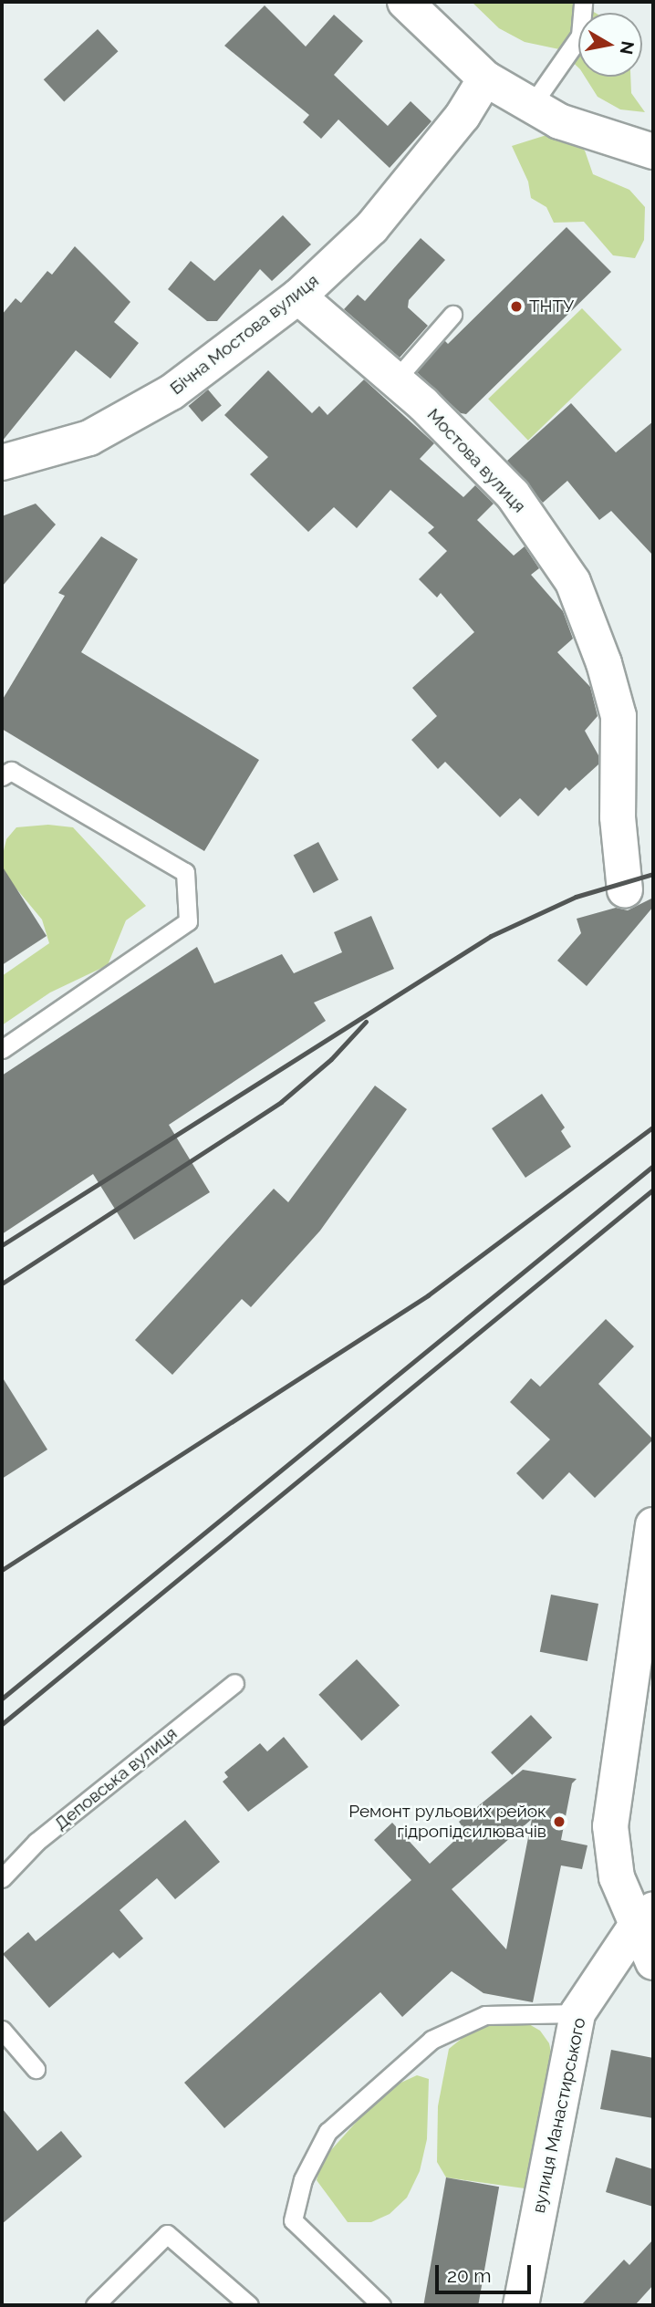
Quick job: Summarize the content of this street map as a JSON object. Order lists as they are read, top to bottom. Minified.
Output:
{"streets":{"street":["Бічна Мостова вулиця","Мостова вулиця","вулиця Манастирського"],"lane":["Деповська вулиця"]},"crossings":[["Бічна Мостова вулиця","Мостова вулиця"]],"places":["ТНТУ","Ремонт рульових рейок гідропідсилювачів"],"scale_bar":"20 m","north":"right"}
